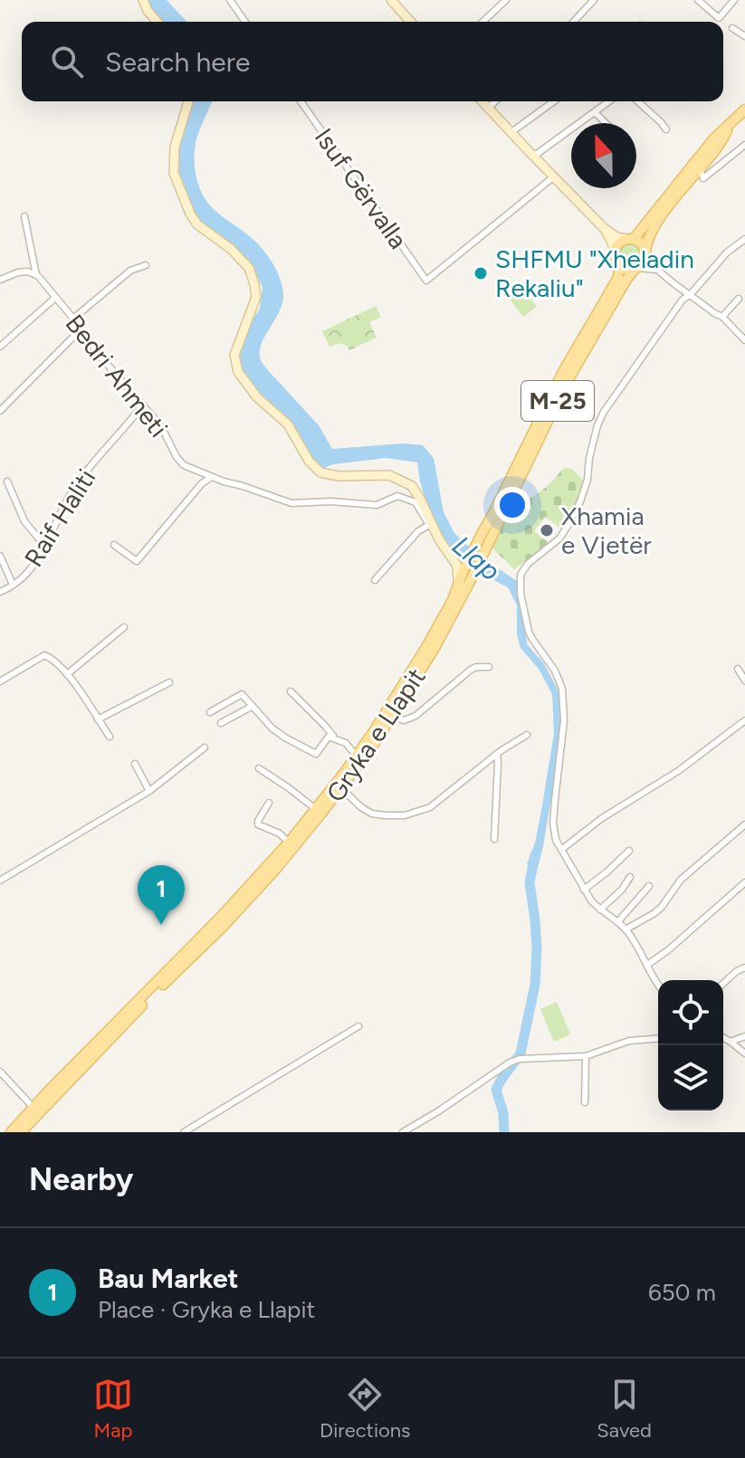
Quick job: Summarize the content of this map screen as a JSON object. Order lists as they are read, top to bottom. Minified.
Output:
{"streets":{"main road":["M-25","Gryka e Llapit"],"street":["Isuf Gërvalla","Bedri Ahmeti","Raif Haliti"]},"crossings":[["Bedri Ahmeti","Raif Haliti"],["M-25","Gryka e Llapit"]],"water":["Llap"],"places":["SHFMU \"Xheladin Rekaliu\"","Xhamia e Vjetër"],"north":"top","page":{"search":"Search here","pins":"1","heading":"Nearby","list":[{"mark":"1","name":"Bau Market","note":"Place · Gryka e Llapit","value":"650 m"}],"nav":["Map","Directions","Saved"]}}
